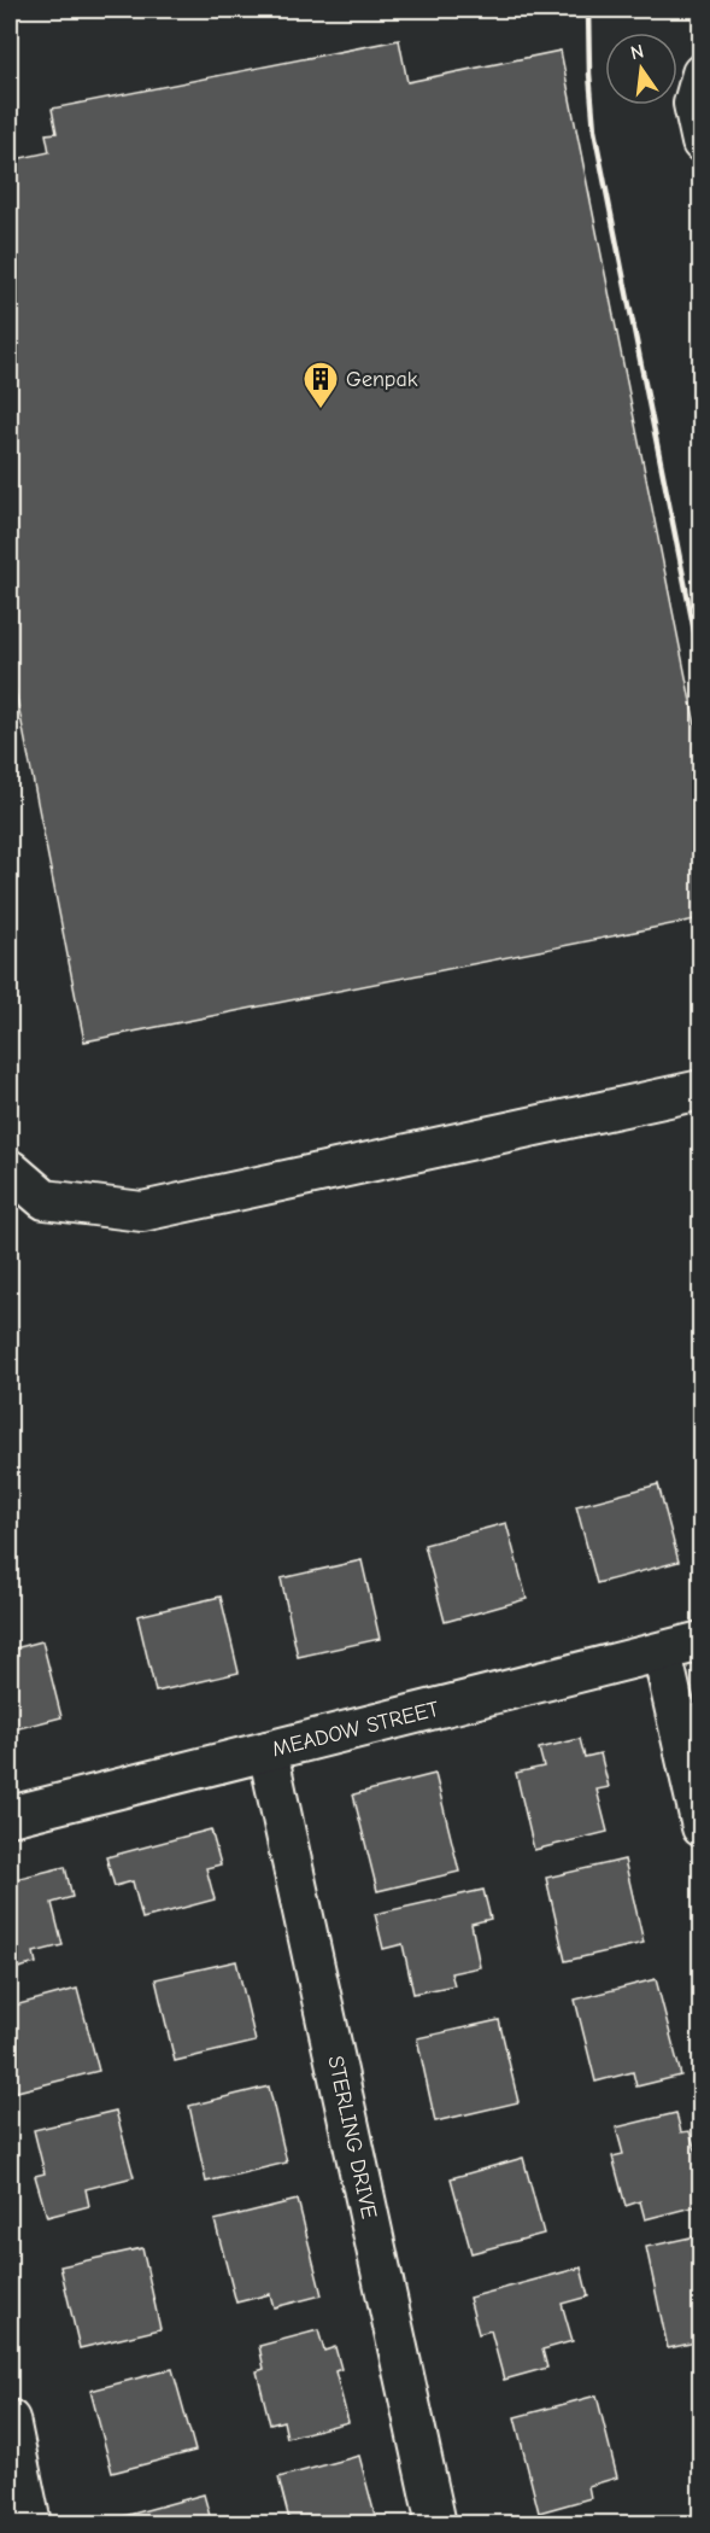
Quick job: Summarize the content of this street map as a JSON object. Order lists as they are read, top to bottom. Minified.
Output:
{"streets":{"street":["MEADOW STREET","STERLING DRIVE"]},"crossings":[["MEADOW STREET","STERLING DRIVE"]],"places":{"building":["Genpak"]},"north":"top"}
